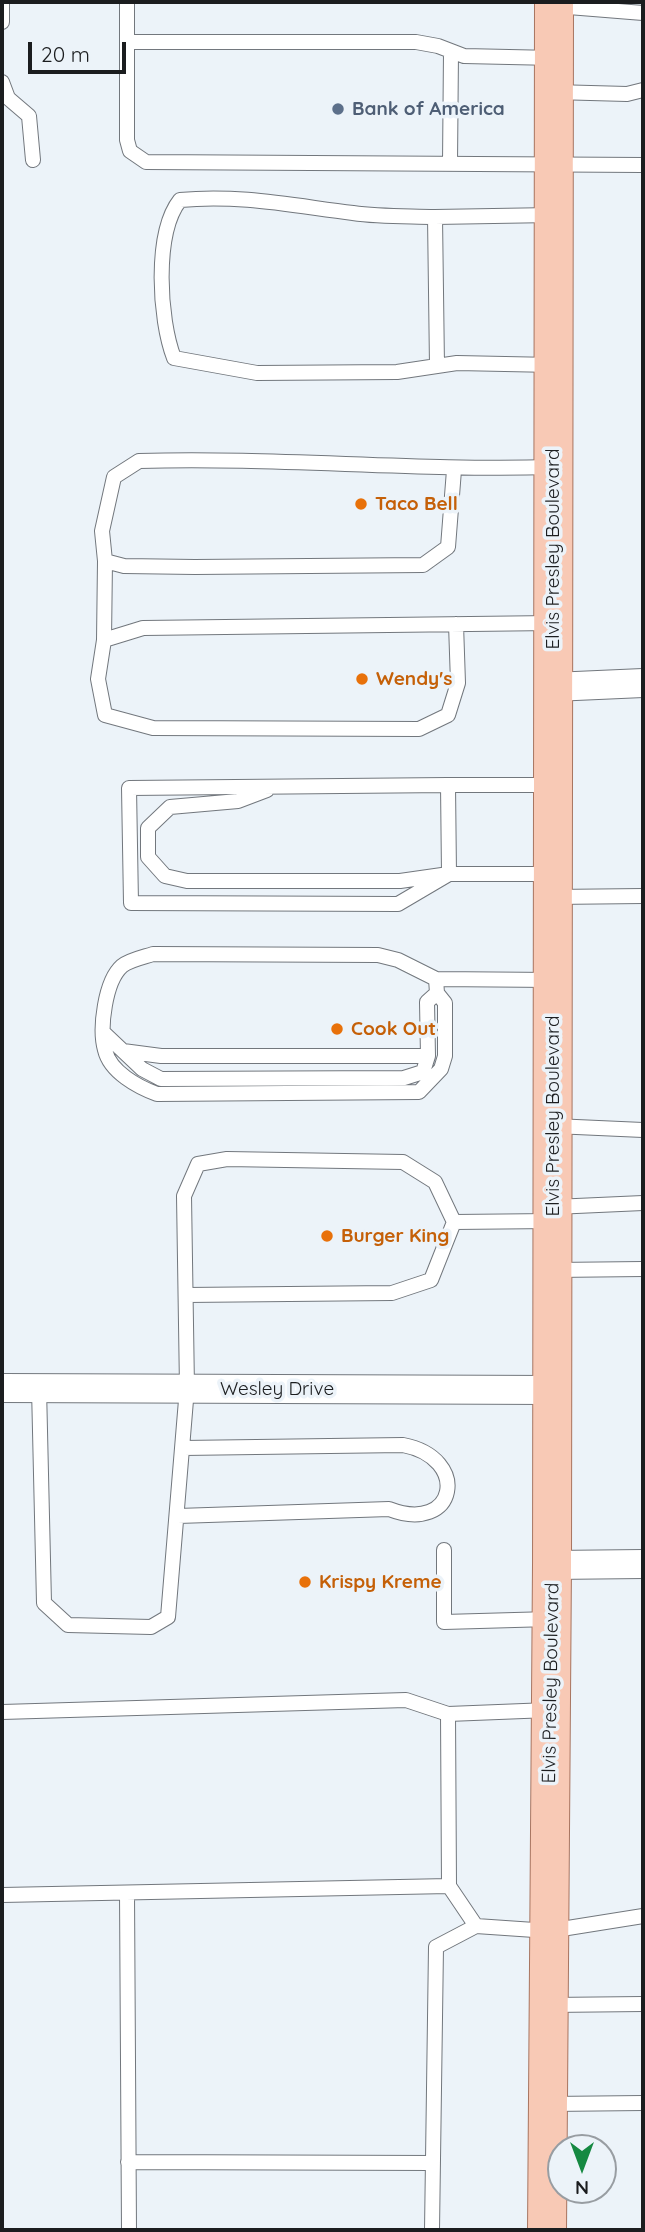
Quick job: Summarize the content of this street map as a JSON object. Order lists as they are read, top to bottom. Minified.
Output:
{"streets":{"main road":["Elvis Presley Boulevard"],"street":["Wesley Drive"]},"crossings":[["Elvis Presley Boulevard","Wesley Drive"]],"places":["Bank of America","Taco Bell","Wendy's","Cook Out","Burger King","Krispy Kreme"],"scale_bar":"20 m","north":"bottom"}
